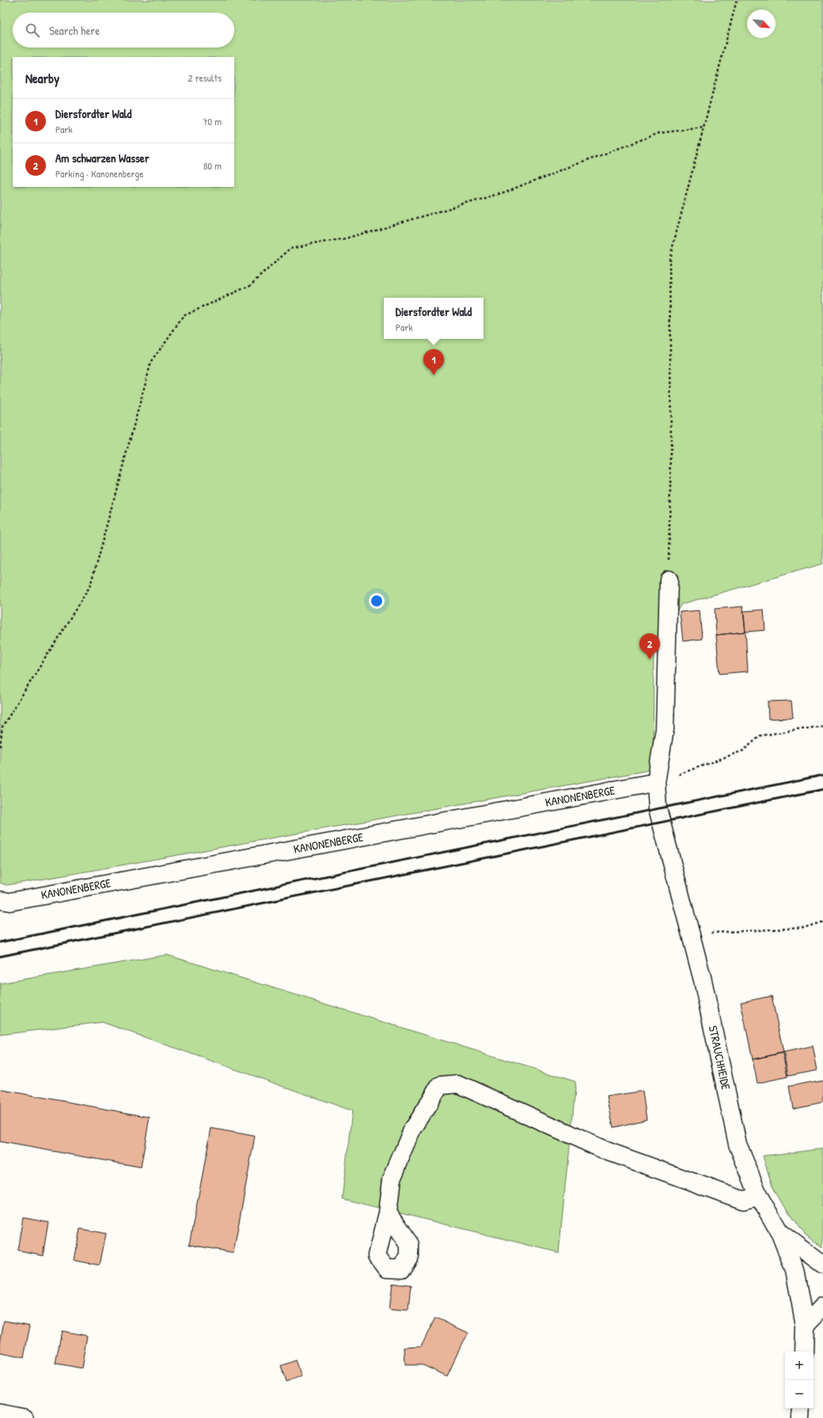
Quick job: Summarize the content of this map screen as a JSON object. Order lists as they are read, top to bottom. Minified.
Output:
{"streets":{"street":["KANONENBERGE","STRAUCHHEIDE"]},"crossings":[["KANONENBERGE","STRAUCHHEIDE"]],"north":"bottom right","page":{"search":"Search here","heading":["Nearby","2 results"],"list":[{"mark":"1","name":"Diersfordter Wald","note":"Park","value":"70 m"},{"mark":"2","name":"Am schwarzen Wasser","note":"Parking · Kanonenberge","value":"80 m"}],"popup":["Diersfordter Wald","Park"],"pins":["1","2"],"map_buttons":["+","−"]}}
